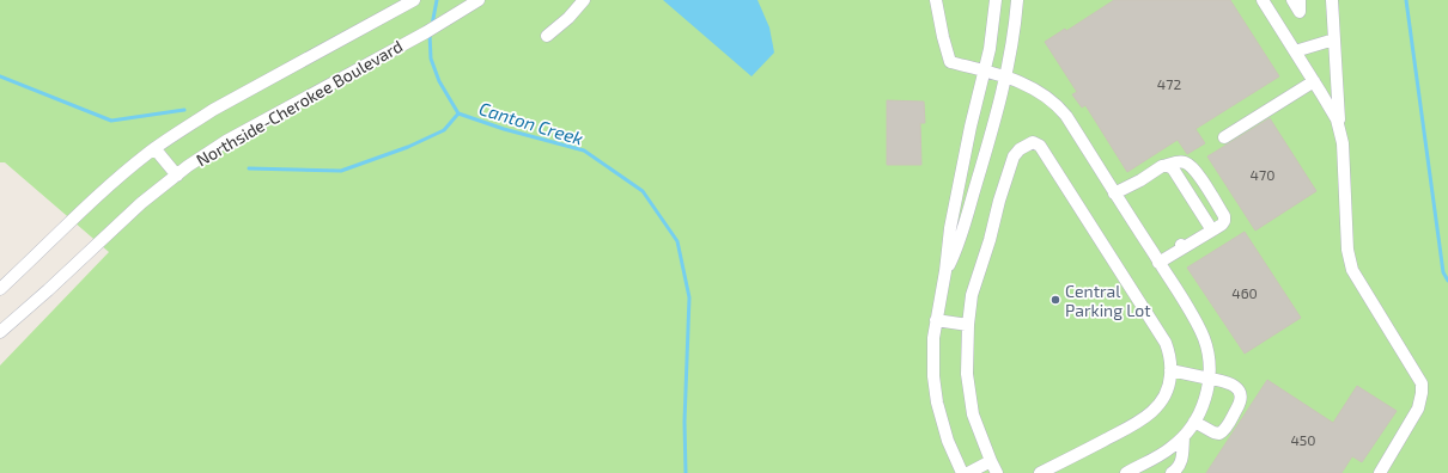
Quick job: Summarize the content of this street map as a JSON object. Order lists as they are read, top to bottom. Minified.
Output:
{"streets":{"street":["Northside-Cherokee Boulevard"]},"water":["Canton Creek"],"places":["Central Parking Lot"],"house_numbers":["472","470","460","450"]}
